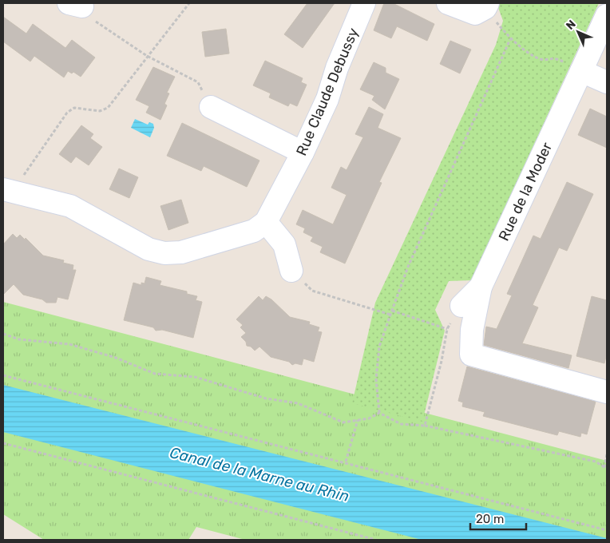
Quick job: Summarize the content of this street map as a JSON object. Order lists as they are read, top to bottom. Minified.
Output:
{"streets":{"street":["Rue Claude Debussy","Rue de la Moder"]},"water":["Canal de la Marne au Rhin"],"scale_bar":"20 m","north":"top left"}
